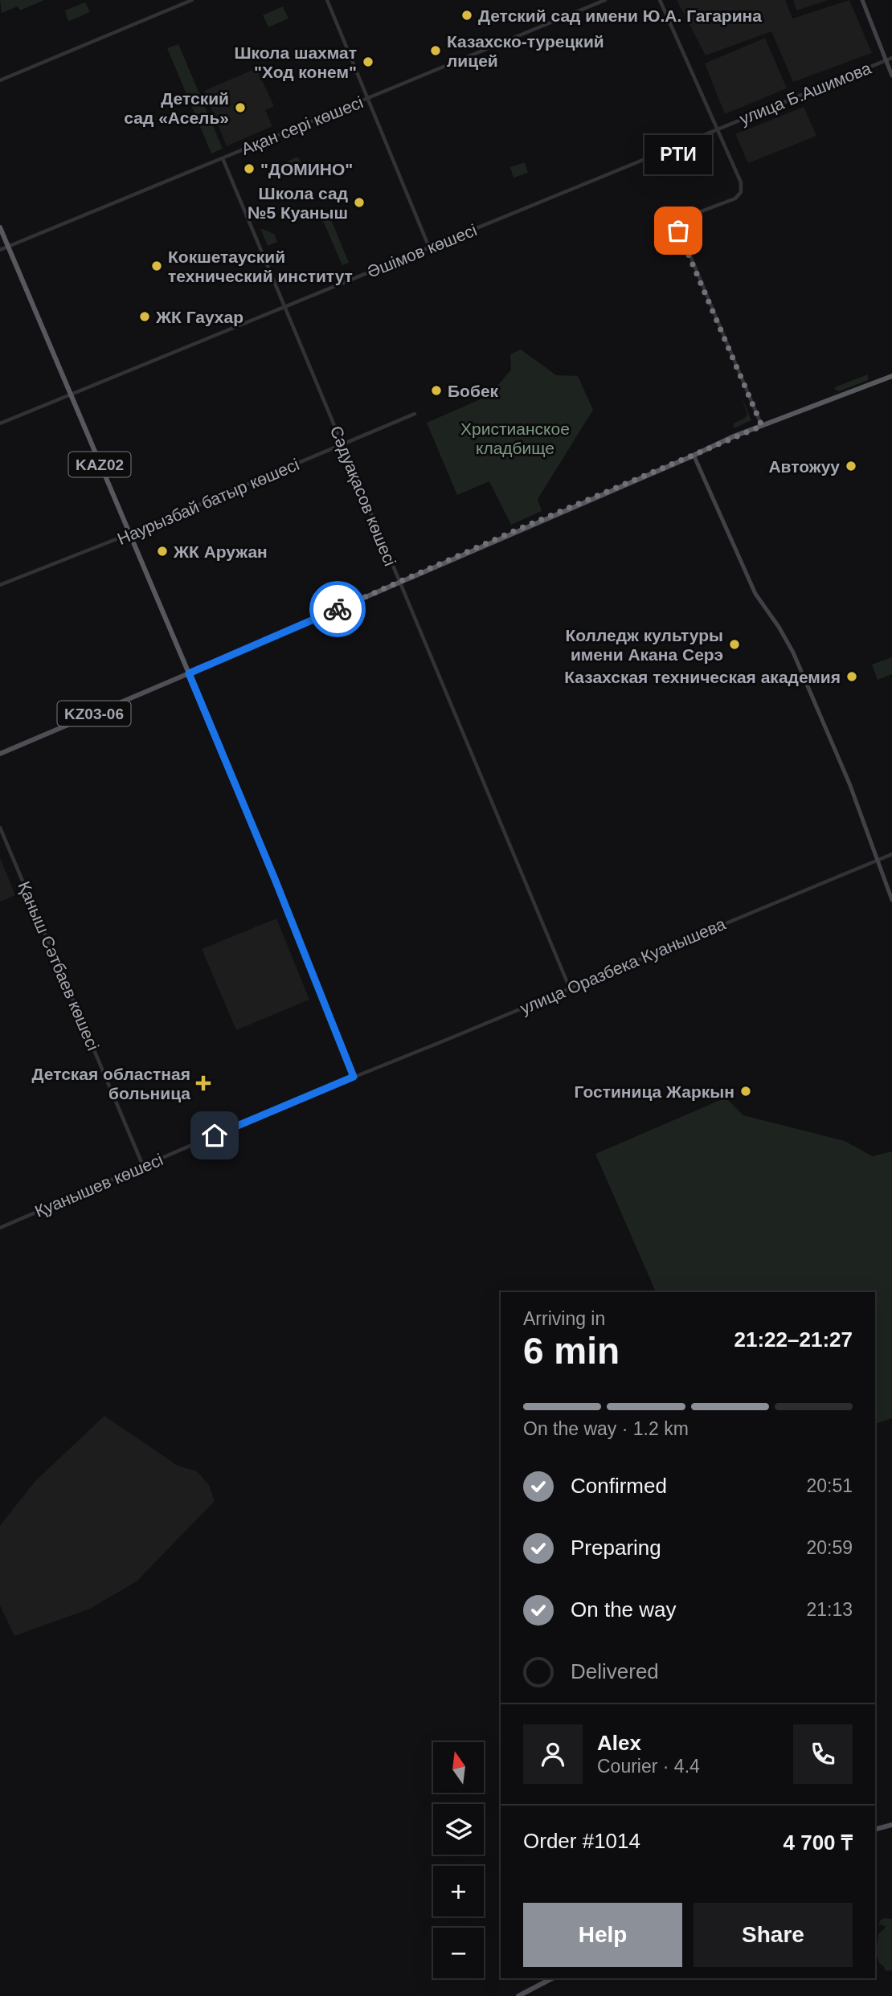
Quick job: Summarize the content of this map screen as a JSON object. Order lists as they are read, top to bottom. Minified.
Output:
{"streets":{"highway":["KАZ02"],"main road":["KZ03-06"],"street":["улица Б.Ашимова","Ақан сері көшесі","Әшімов көшесі","Сәдуақасов көшесі","Наурызбай батыр көшесі","Қаныш Сәтбаев көшесі","улица Оразбека Куанышева","Қуанышев көшесі"]},"crossings":[["улица Б.Ашимова","Әшімов көшесі"],["Ақан сері көшесі","KАZ02"],["Ақан сері көшесі","Сәдуақасов көшесі"],["Әшімов көшесі","KАZ02"],["Әшімов көшесі","Сәдуақасов көшесі"],["KАZ02","Наурызбай батыр көшесі"],["KАZ02","KZ03-06"],["Сәдуақасов көшесі","Наурызбай батыр көшесі"],["Сәдуақасов көшесі","улица Оразбека Куанышева"],["Қаныш Сәтбаев көшесі","Қуанышев көшесі"],["улица Оразбека Куанышева","Қуанышев көшесі"]],"parks":["Христианское кладбище"],"places":{"other":["Детский сад имени Ю.А. Гагарина","Казахско-турецкий лицей","Школа шахмат \"Ход конем\"","Детский сад «Асель»","\"ДОМИНО\"","Школа сад №5 Куаныш","РТИ","Кокшетауский технический институт","ЖК Гаухар","Бобек","Автожуу","ЖК Аружан","Колледж культуры имени Акана Серэ","Казахская техническая академия","Гостиница Жаркын"],"health":["Детская областная больница"]},"north":"top","page":{"bubble":"РТИ","heading":["6 min","Arriving in","21:22–21:27"],"panel":["Alex","Courier · 4.4","Order #1014","4 700 ₸"],"bar":"On the way · 1.2 km","list":[["Confirmed","20:51"],["Preparing","20:59"],["On the way","21:13"],"Delivered"],"map_buttons":["+","−"],"buttons":["Help","Share"]}}
